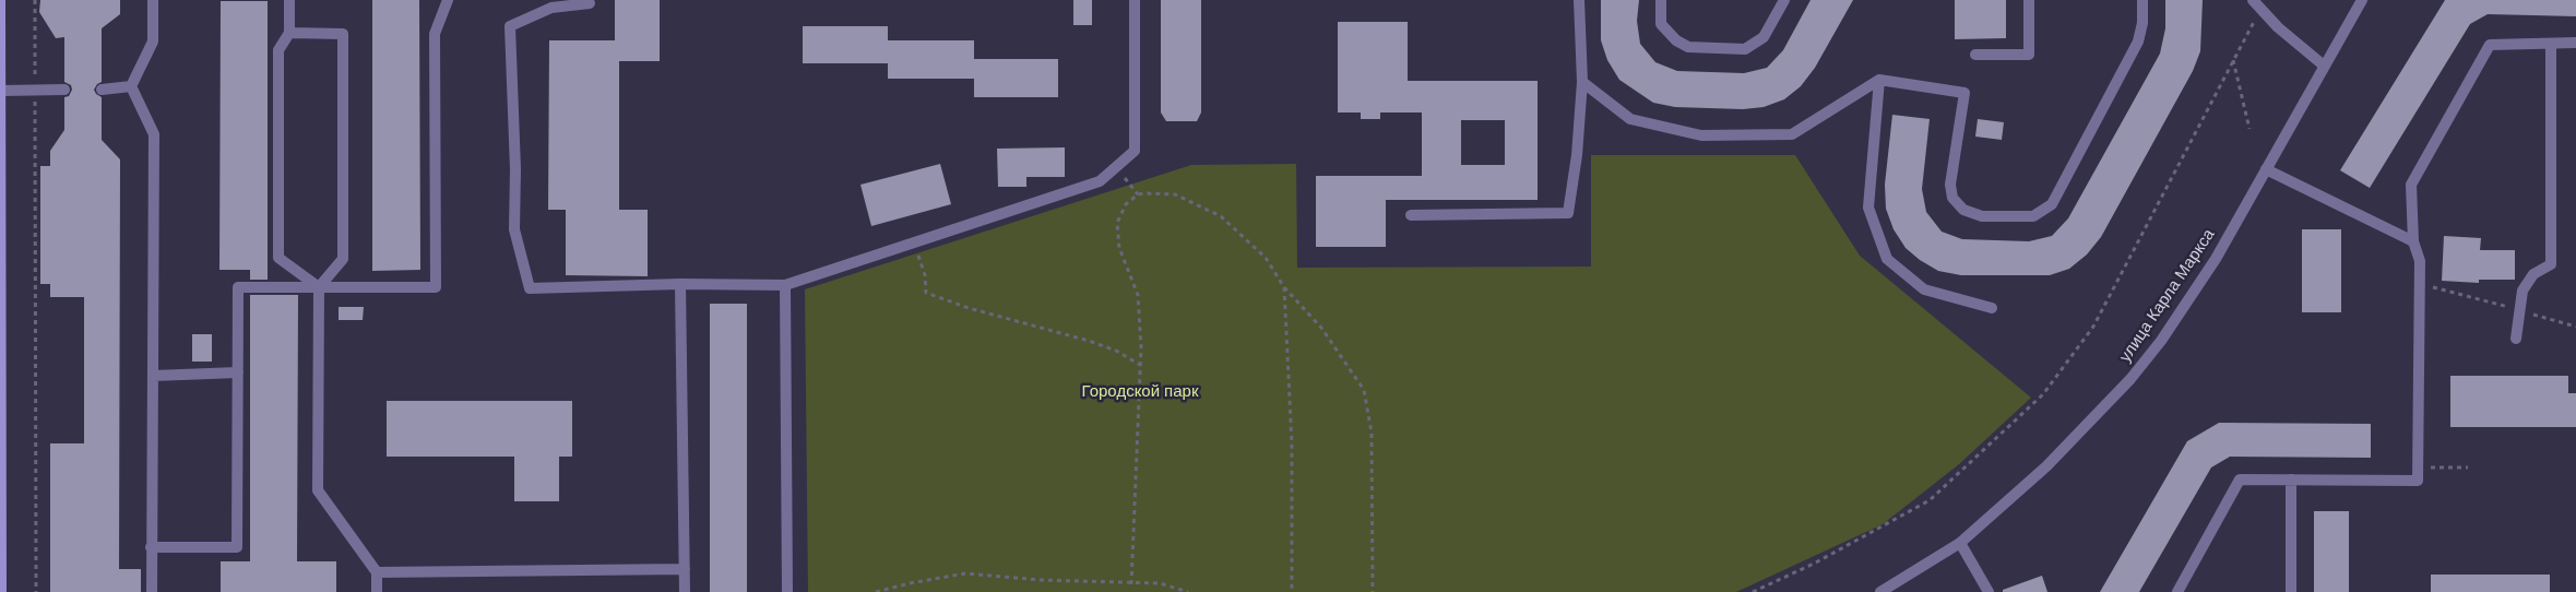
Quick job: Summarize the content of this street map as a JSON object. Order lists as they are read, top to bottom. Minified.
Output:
{"streets":{"street":["улица Карла Маркса"]},"parks":["Городской парк"]}
